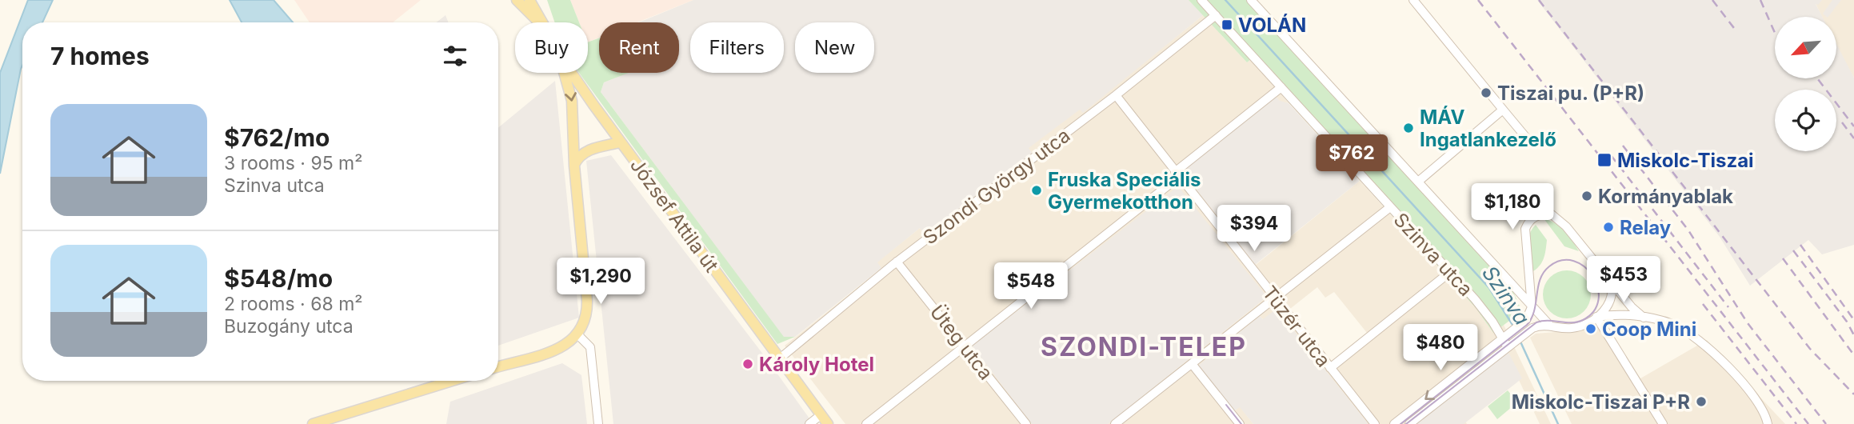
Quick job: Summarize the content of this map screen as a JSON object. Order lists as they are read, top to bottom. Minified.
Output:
{"streets":{"main road":["József Attila út"],"street":["Szondi György utca","Szinva utca","Tüzér utca","Üteg utca"]},"crossings":[["Szondi György utca","József Attila út"],["Szondi György utca","Szinva utca"],["Szondi György utca","Tüzér utca"],["Szondi György utca","Üteg utca"]],"districts":["SZONDI-TELEP"],"water":["Szinva"],"places":{"transit":["VOLÁN","Miskolc-Tiszai"],"other":["Tiszai pu. (P+R)","MÁV Ingatlankezelő","Fruska Speciális Gyermekotthon","Kormányablak","Relay","Coop Mini","Károly Hotel","Miskolc-Tiszai P+R"]},"north":"bottom left","page":{"chip":["Buy","Rent","Filters","New"],"heading":"7 homes","list":[{"name":"$762/mo","note":"3 rooms · 95 m² · Szinva utca"},{"name":"$548/mo","note":"2 rooms · 68 m² · Buzogány utca"}],"price":["$762","$1,180","$394","$453","$1,290","$548","$480"]}}
